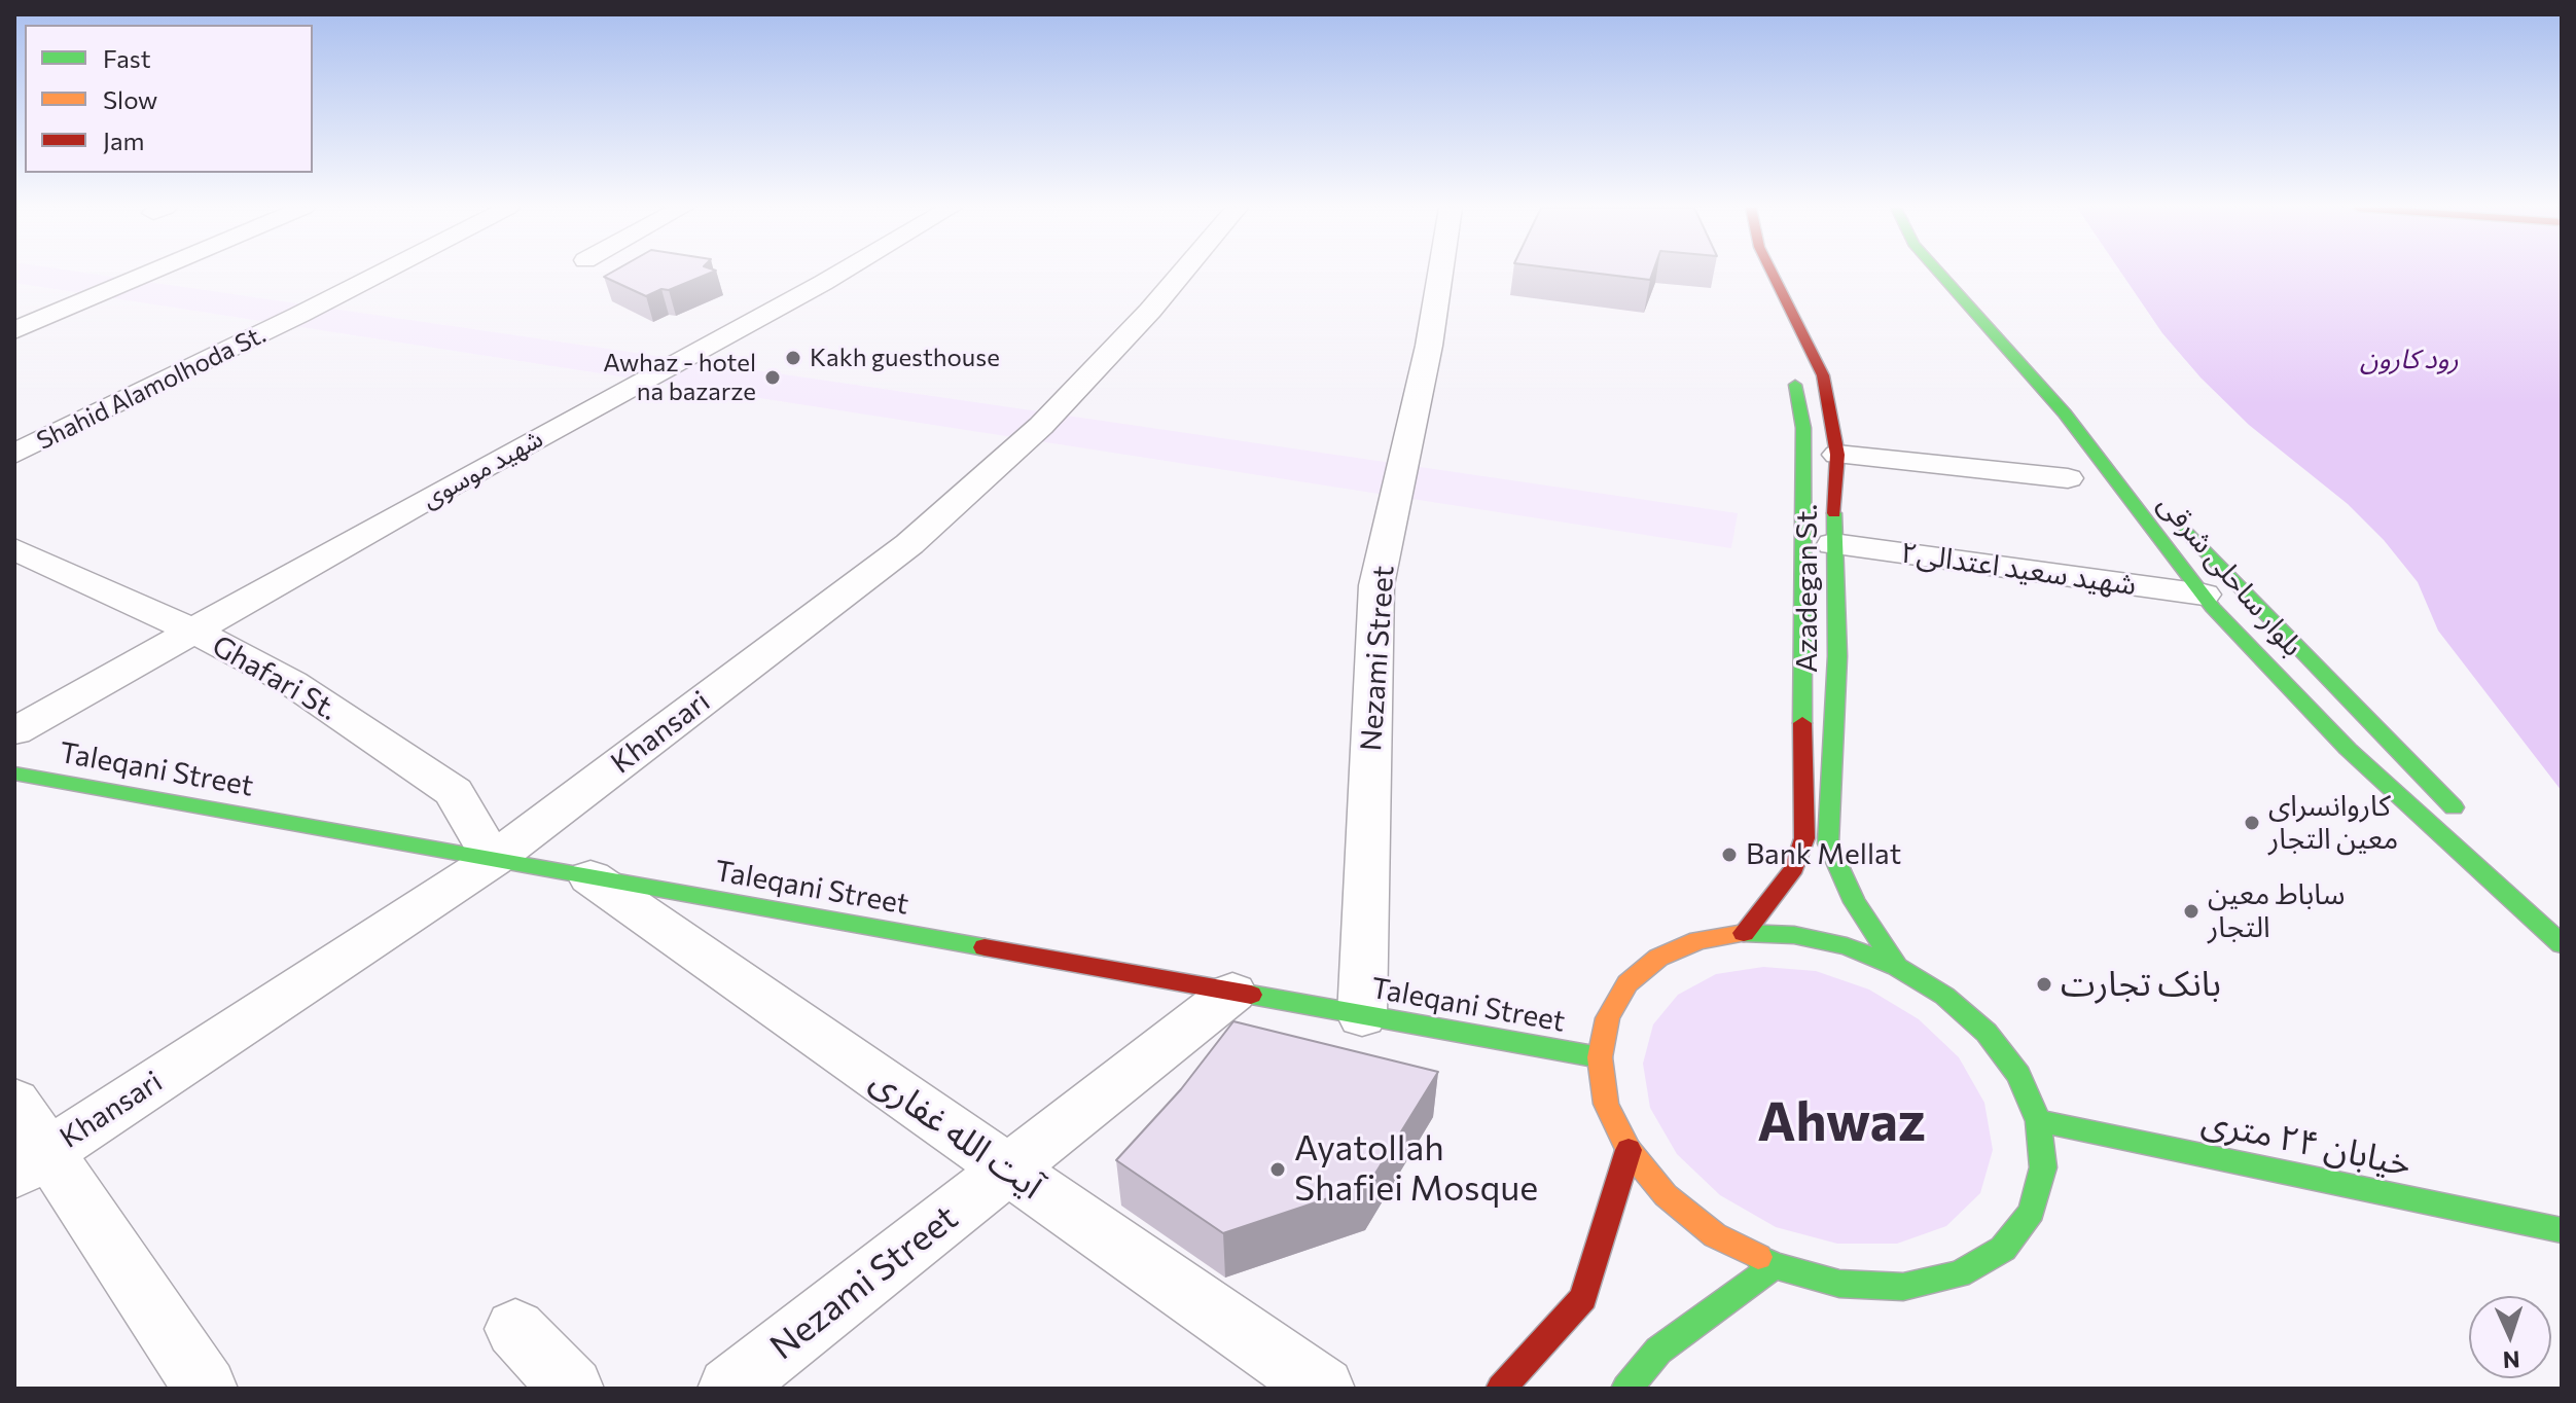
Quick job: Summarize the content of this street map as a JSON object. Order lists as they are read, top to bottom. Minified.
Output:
{"streets":{"main road":["بلوار ساحلی شرقی","Azadegan St.","Taleqani Street","خیابان ۲۴ متری"],"street":["Shahid Alamolhoda St.","شهید موسوی","شهید سعید اعتدالی۲","Nezami Street","Ghafari St.","Khansari","آیت الله غفاری"]},"crossings":[["شهید موسوی","Ghafari St."],["شهید سعید اعتدالی۲","بلوار ساحلی شرقی"],["شهید سعید اعتدالی۲","Azadegan St."],["Nezami Street","Taleqani Street"],["Nezami Street","آیت الله غفاری"],["Ghafari St.","Khansari"],["Ghafari St.","Taleqani Street"],["Khansari","Taleqani Street"],["Taleqani Street","آیت الله غفاری"]],"districts":["Ahwaz"],"water":["رود کارون"],"places":["Kakh guesthouse","Awhaz - hotel na bazarze","کاروانسرای معین التجار","Bank Mellat","ساباط معین التجار","بانک تجارت","Ayatollah Shafiei Mosque"],"legend":["Fast","Slow","Jam"],"north":"bottom"}
